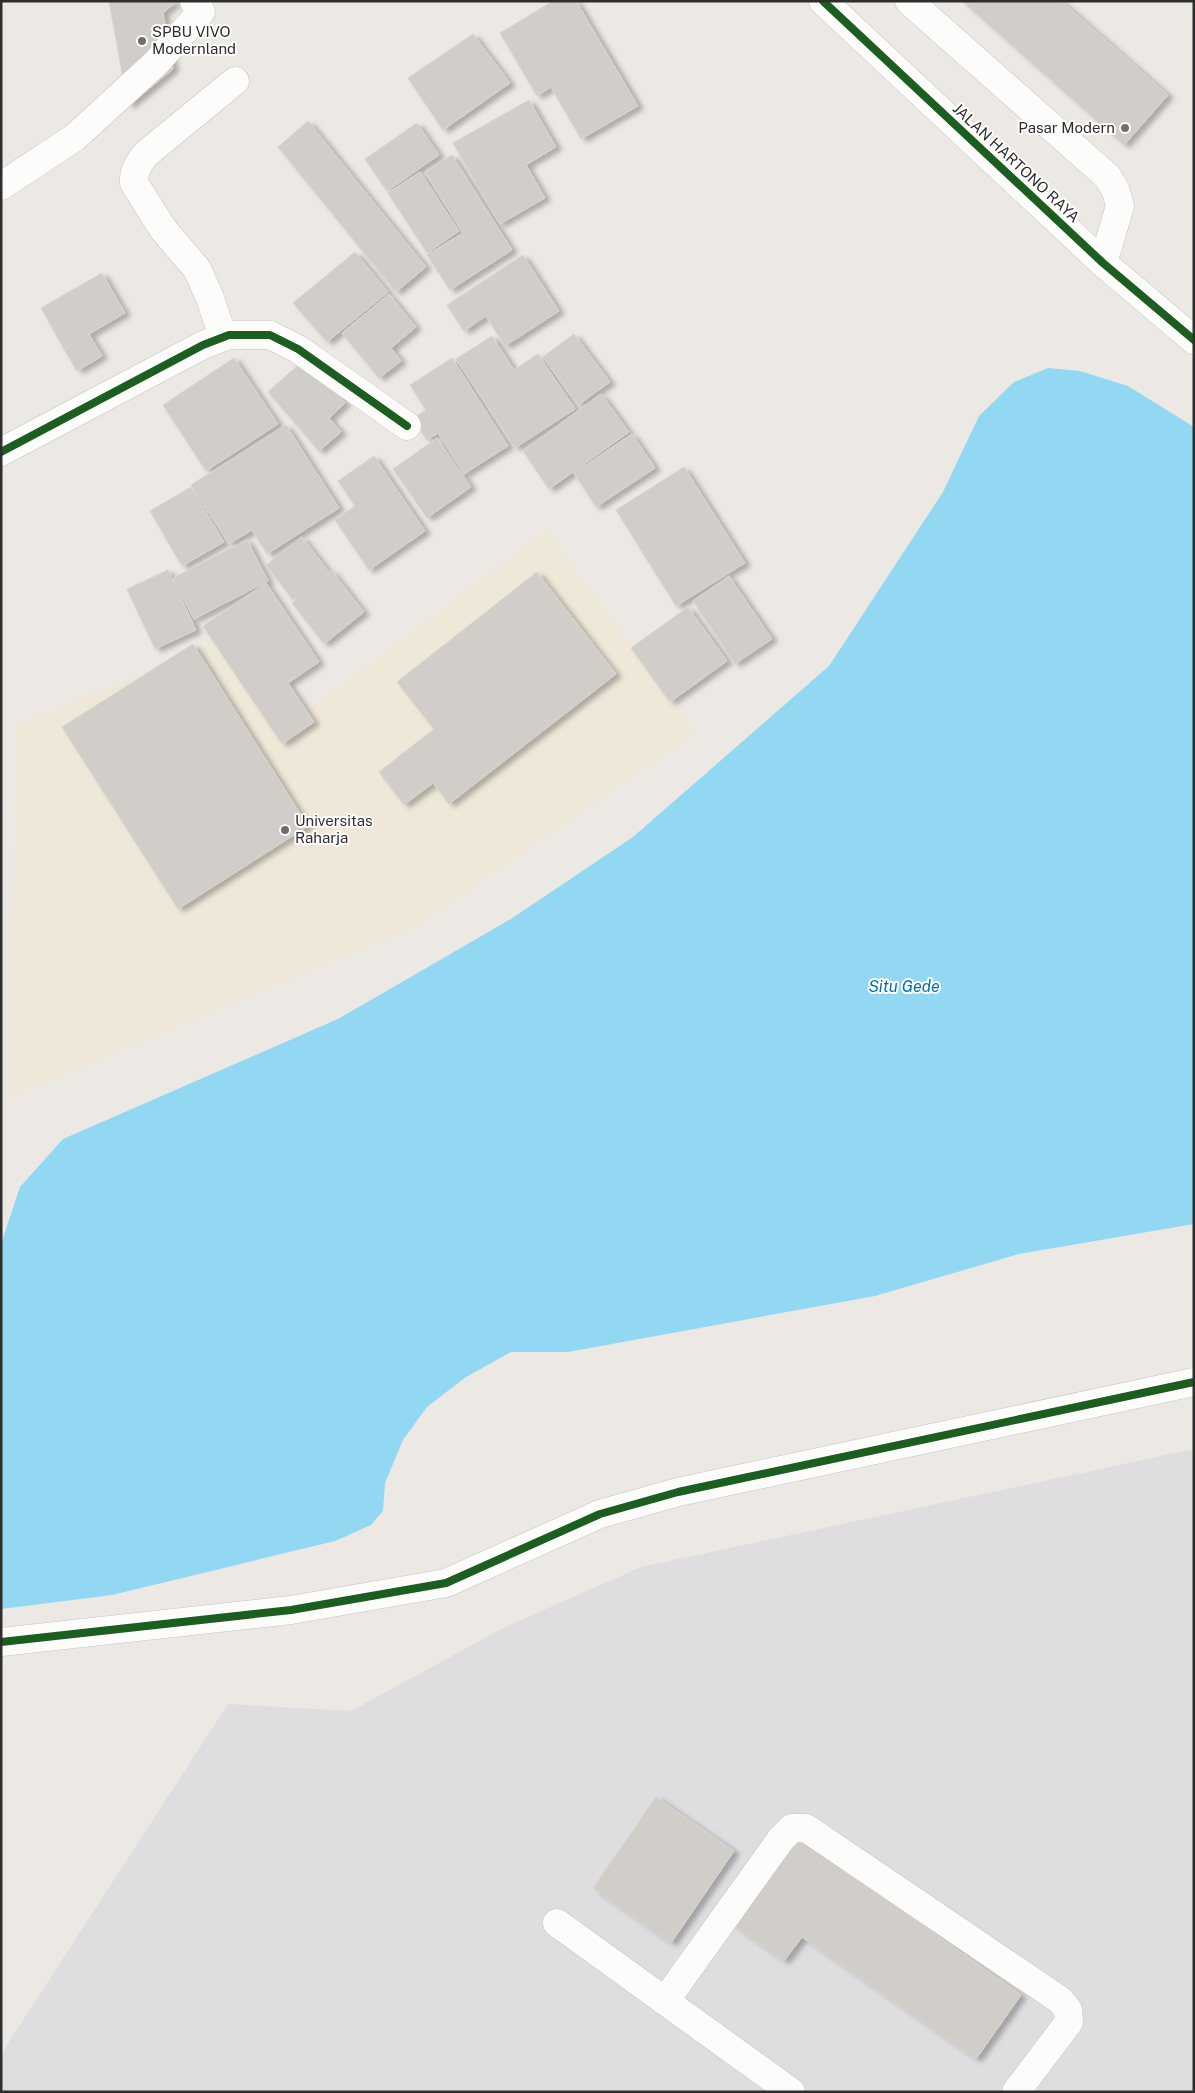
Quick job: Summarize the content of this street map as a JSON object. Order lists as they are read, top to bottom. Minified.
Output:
{"streets":{"street":["JALAN HARTONO RAYA"]},"water":["Situ Gede"],"places":["SPBU VIVO Modernland","Pasar Modern","Universitas Raharja"]}
